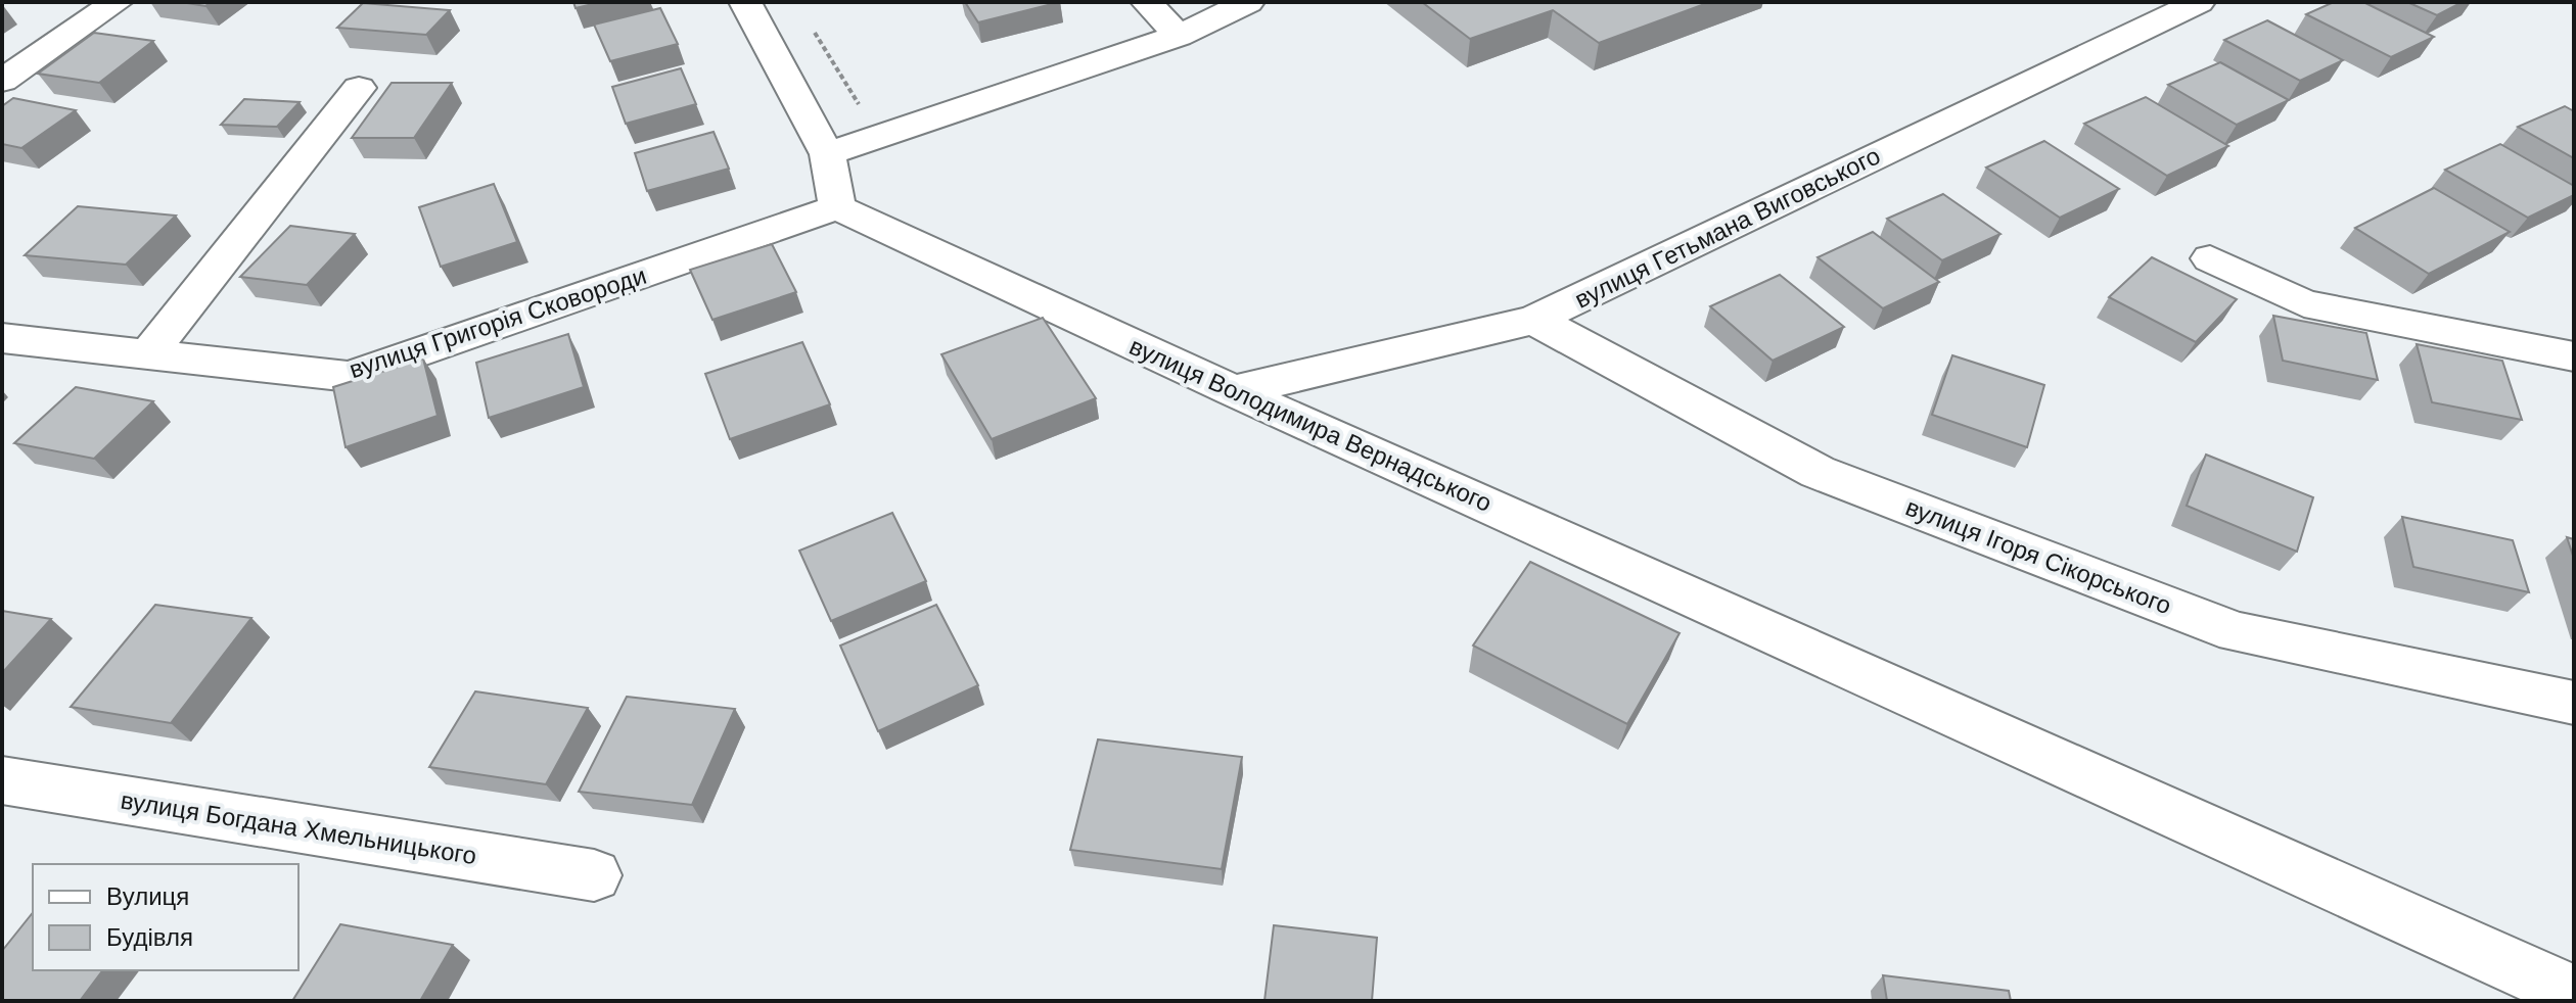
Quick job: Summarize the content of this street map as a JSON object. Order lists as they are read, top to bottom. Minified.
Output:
{"streets":{"street":["вулиця Гетьмана Виговського","вулиця Григорія Сковороди","вулиця Володимира Вернадського","вулиця Ігоря Сікорського","вулиця Богдана Хмельницького"]},"crossings":[["вулиця Гетьмана Виговського","вулиця Володимира Вернадського"],["вулиця Гетьмана Виговського","вулиця Ігоря Сікорського"],["вулиця Григорія Сковороди","вулиця Володимира Вернадського"]],"legend":["Вулиця","Будівля"]}
